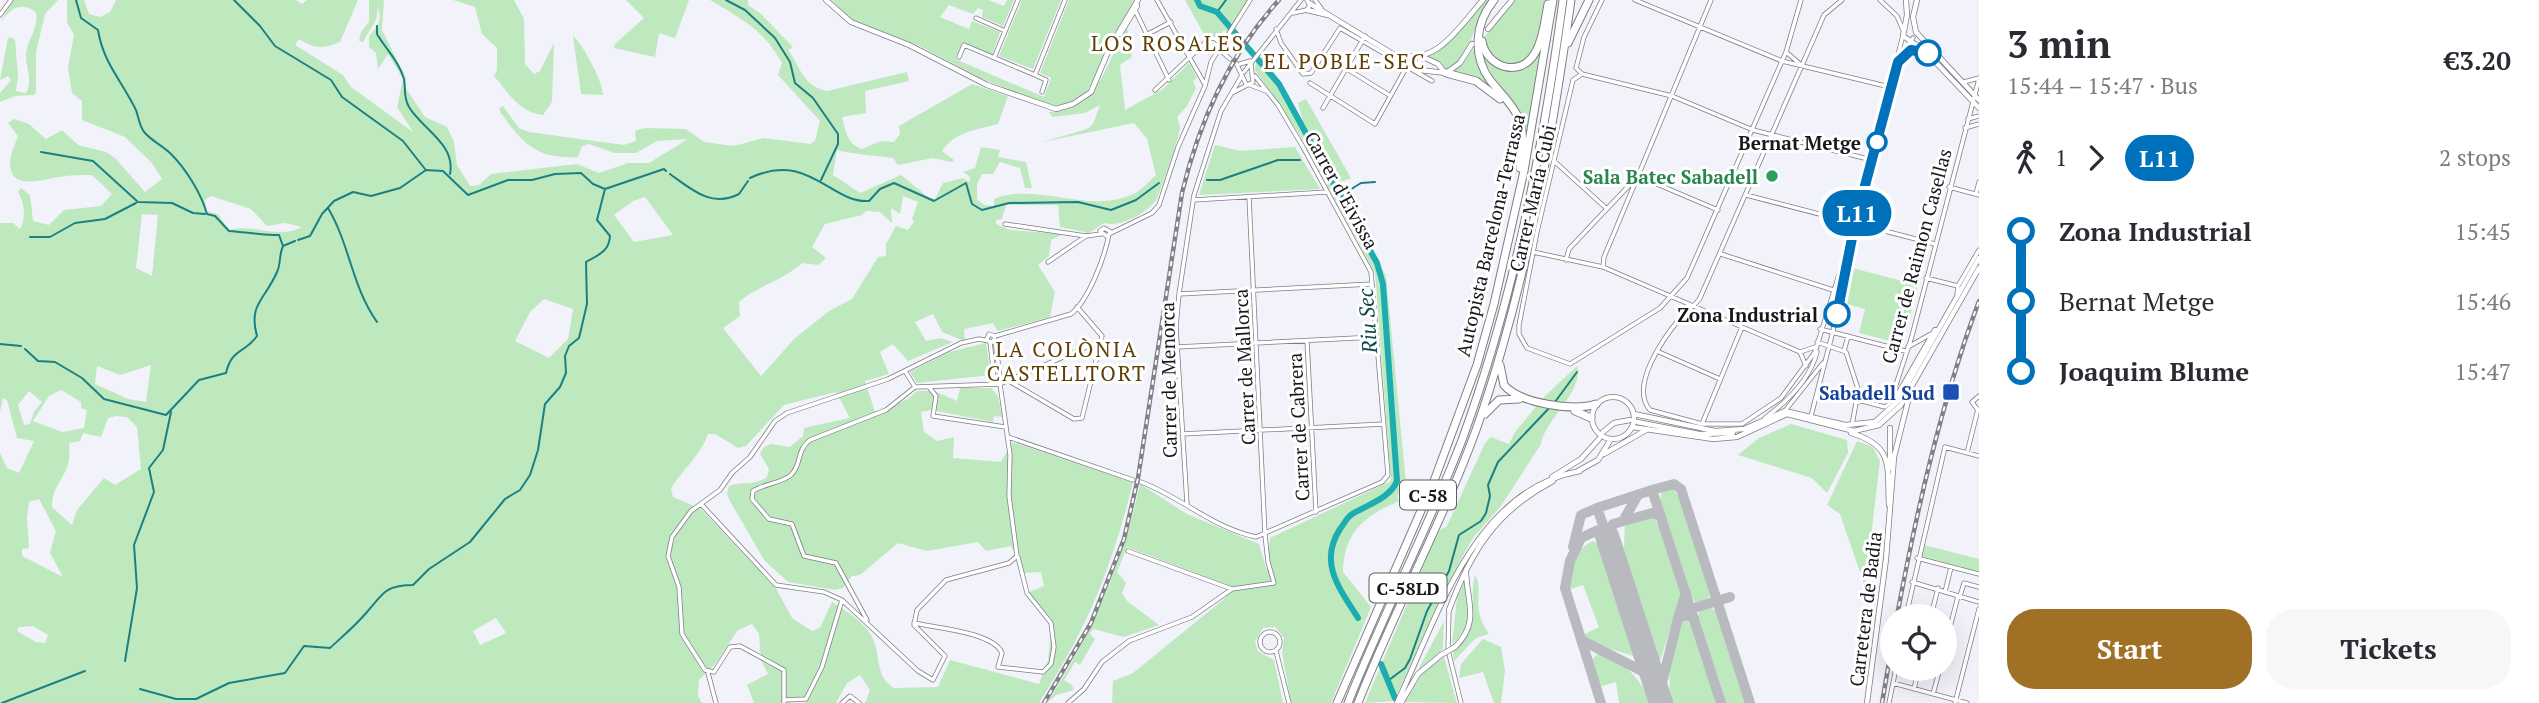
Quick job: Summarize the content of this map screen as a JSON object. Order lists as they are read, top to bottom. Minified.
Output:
{"streets":{"highway":["Autopista Barcelona-Terrassa","C-58","C-58LD"],"street":["Carrer d'Eivissa","Carrer María Cubi","Carrer de Raimon Casellas","Carrer de Mallorca","Carrer de Menorca","Carrer de Cabrera","Carretera de Badia"]},"crossings":[["Carrer d'Eivissa","Carrer de Menorca"],["Carrer d'Eivissa","Carrer de Cabrera"]],"districts":["LOS ROSALES","EL POBLE-SEC","LA COLÒNIA CASTELLTORT"],"water":["Riu Sec"],"places":{"other":["Bernat Metge","Sala Batec Sabadell","Zona Industrial"],"transit":["Sabadell Sud"]},"lines":["bus line L11"],"page":{"on_map":"L11","heading":["3 min","15:44 – 15:47 · Bus","€3.20"],"legs":["1","L11","2 stops"],"list":[{"name":"Zona Industrial","value":"15:45"},{"name":"Bernat Metge","value":"15:46"},{"name":"Joaquim Blume","value":"15:47"}],"buttons":["Start","Tickets"]}}
